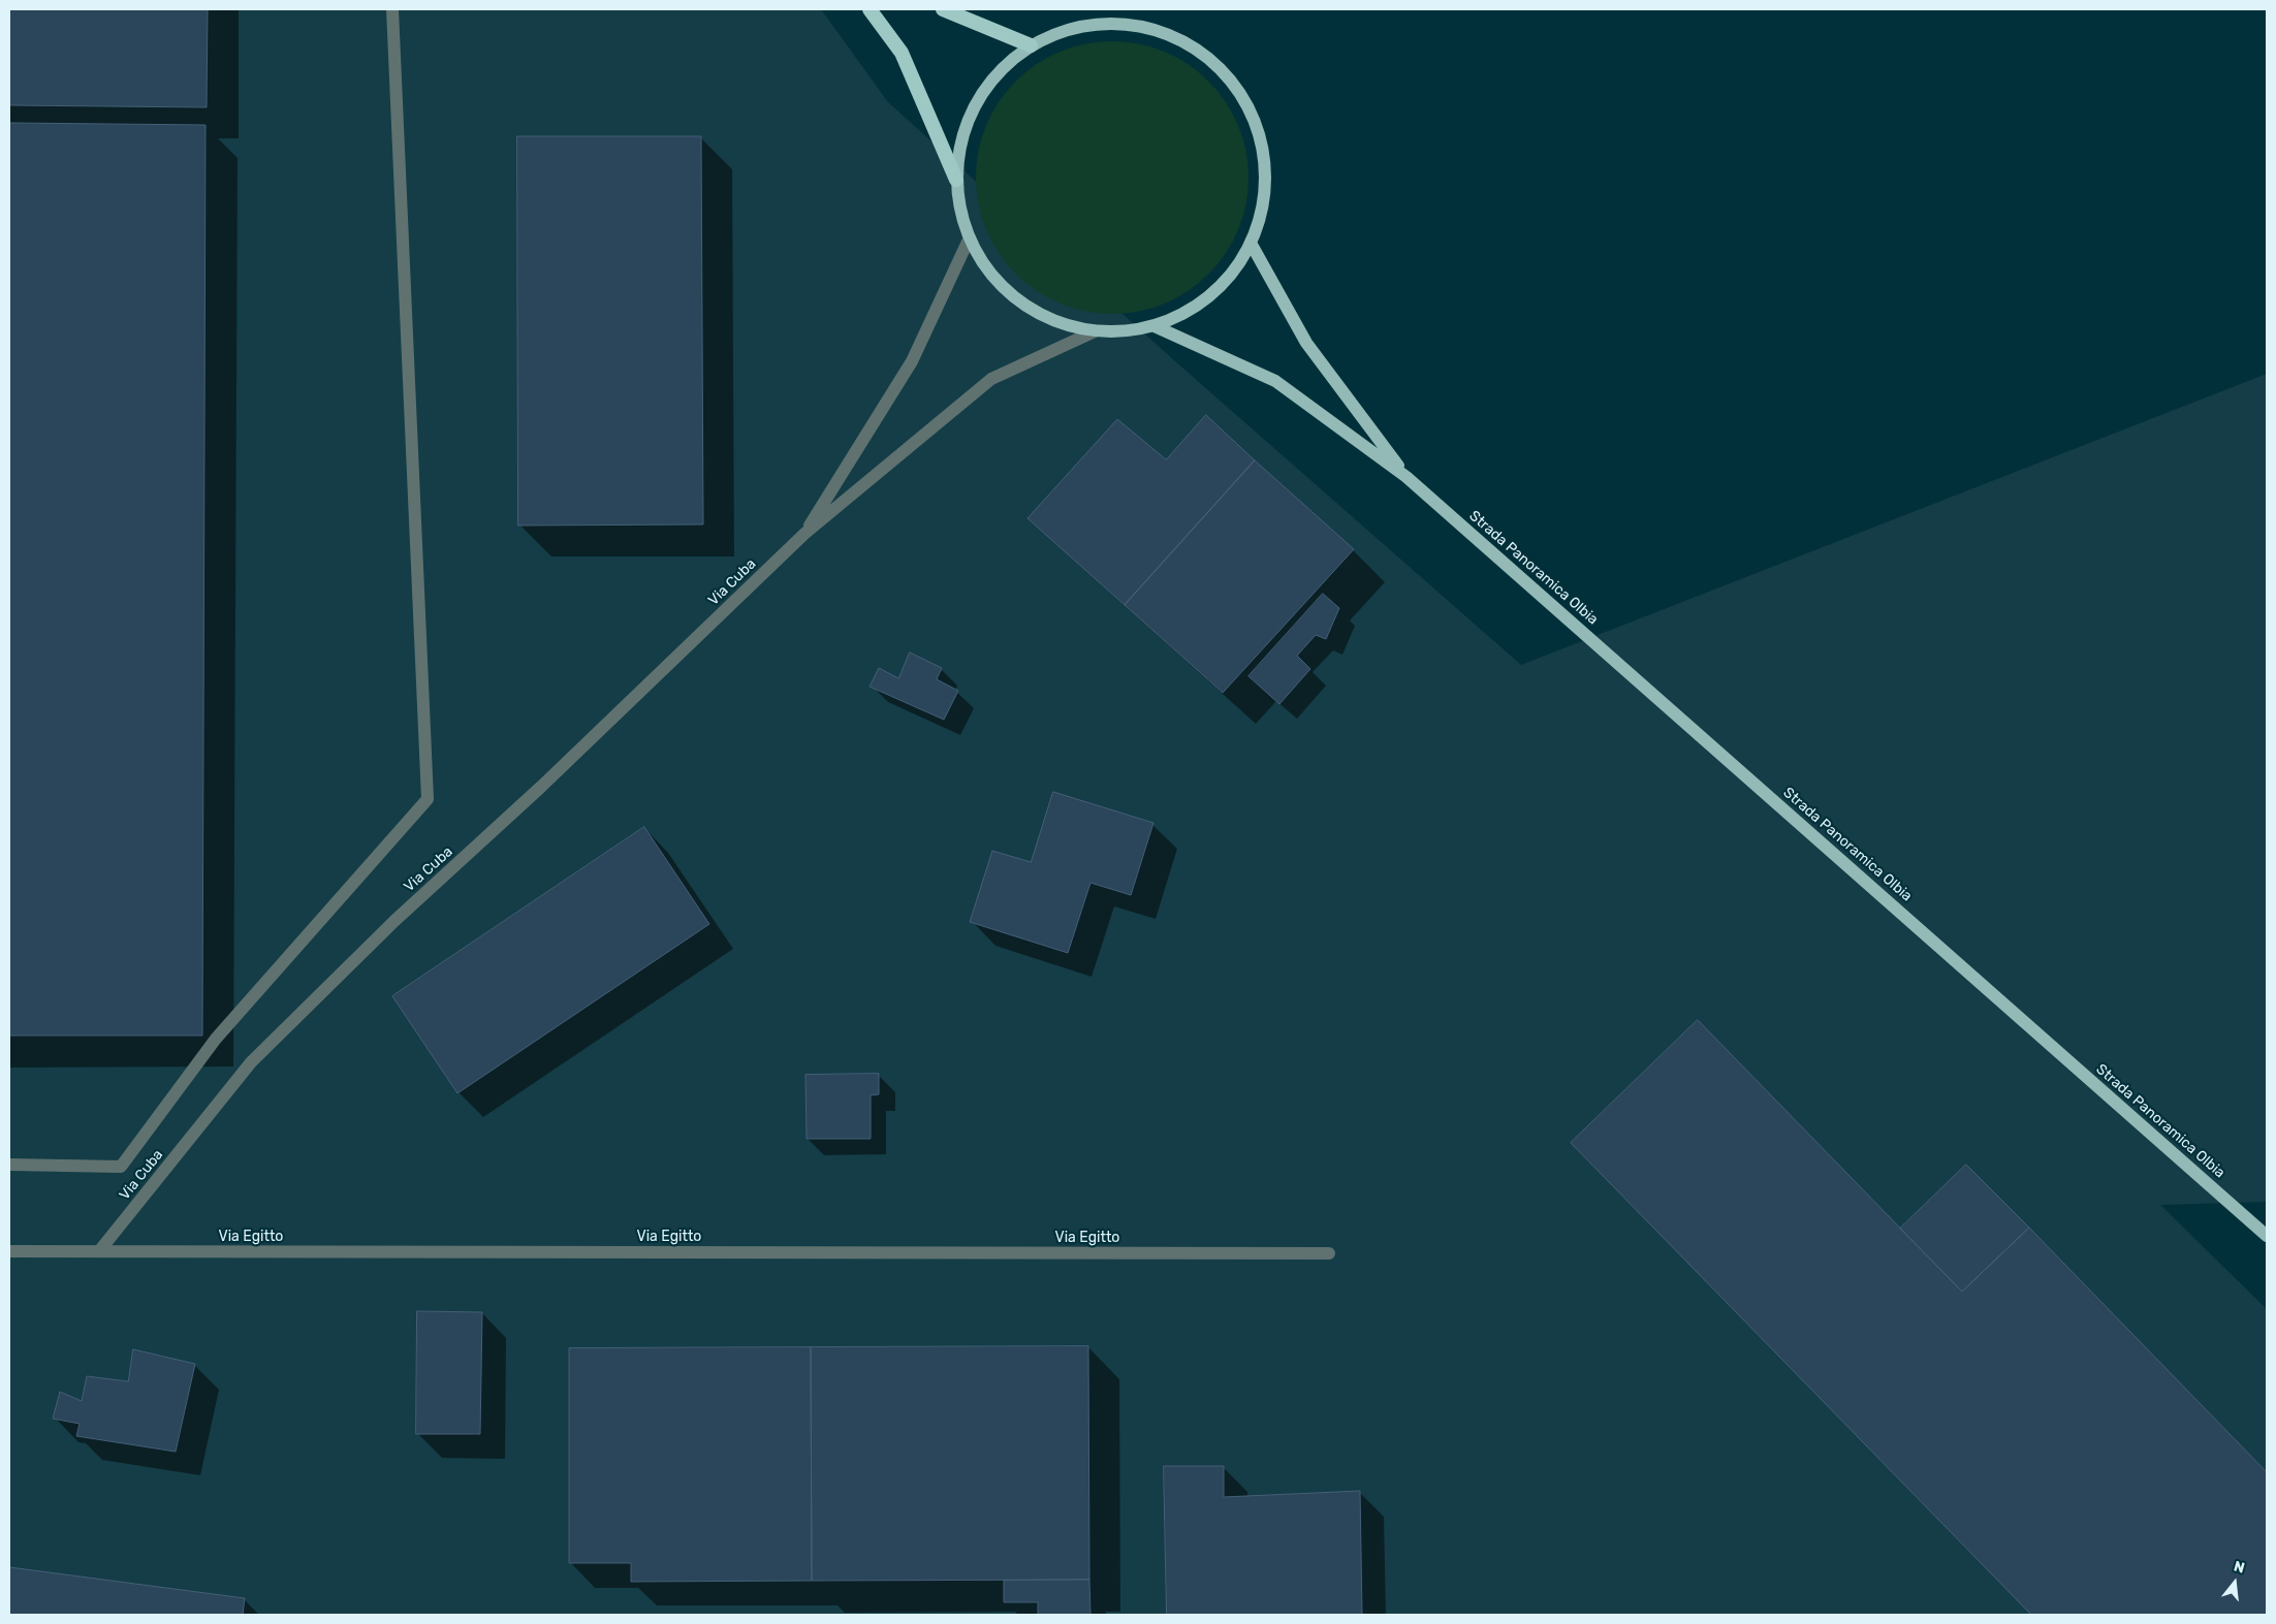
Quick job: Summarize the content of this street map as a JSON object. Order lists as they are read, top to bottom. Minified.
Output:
{"streets":{"main road":["Strada Panoramica Olbia"],"street":["Via Cuba","Via Egitto"]},"crossings":[["Via Cuba","Via Egitto"]],"north":"top"}
